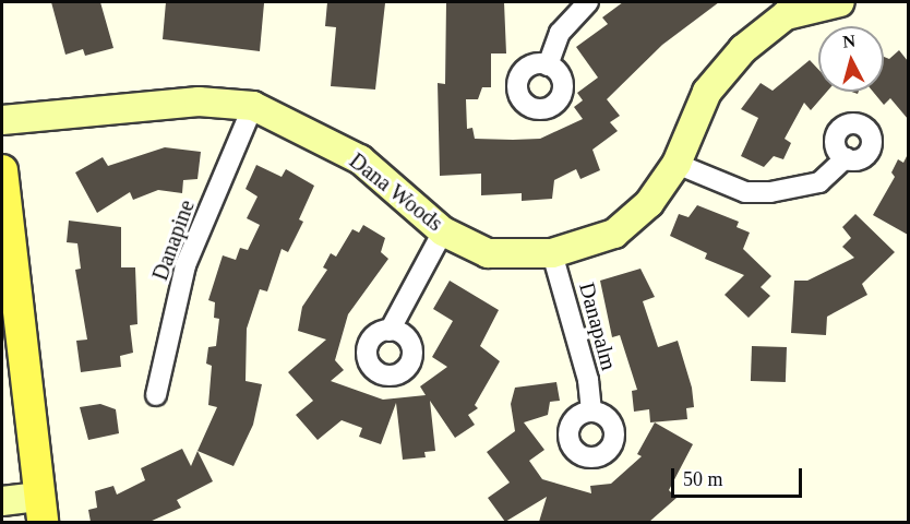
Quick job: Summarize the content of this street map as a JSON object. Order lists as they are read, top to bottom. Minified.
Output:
{"streets":{"street":["Dana Woods","Danapine","Danapalm"]},"crossings":[["Dana Woods","Danapine"],["Dana Woods","Danapalm"]],"scale_bar":"50 m","north":"top"}
